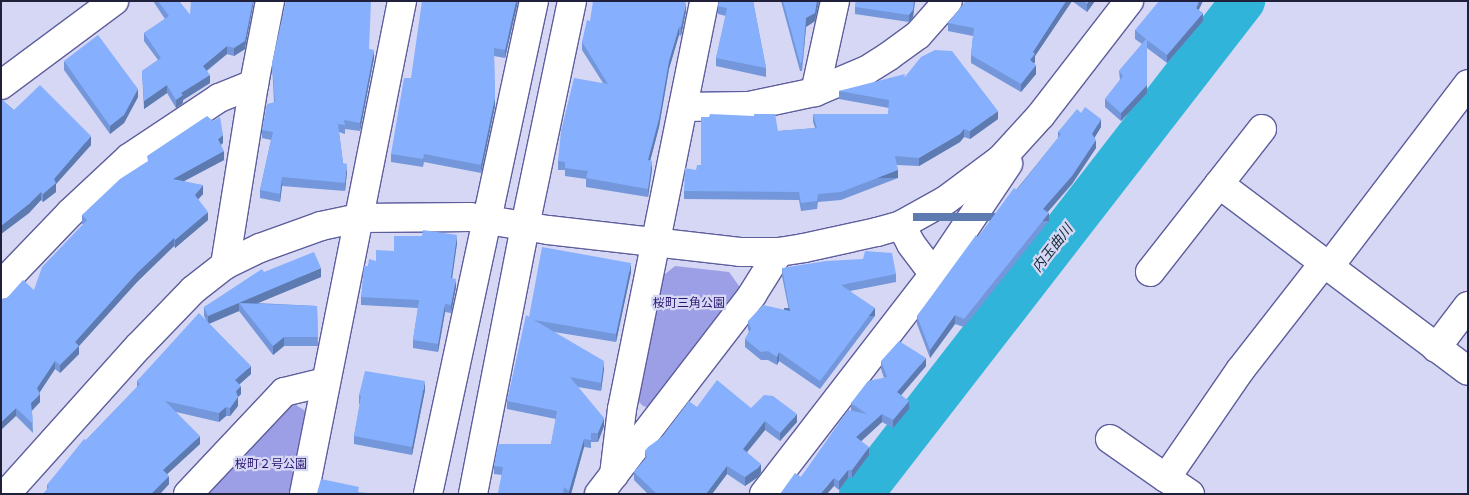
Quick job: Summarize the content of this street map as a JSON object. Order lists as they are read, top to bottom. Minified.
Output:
{"water":["内玉曲川"],"parks":["桜町三角公園","桜町２号公園"]}
